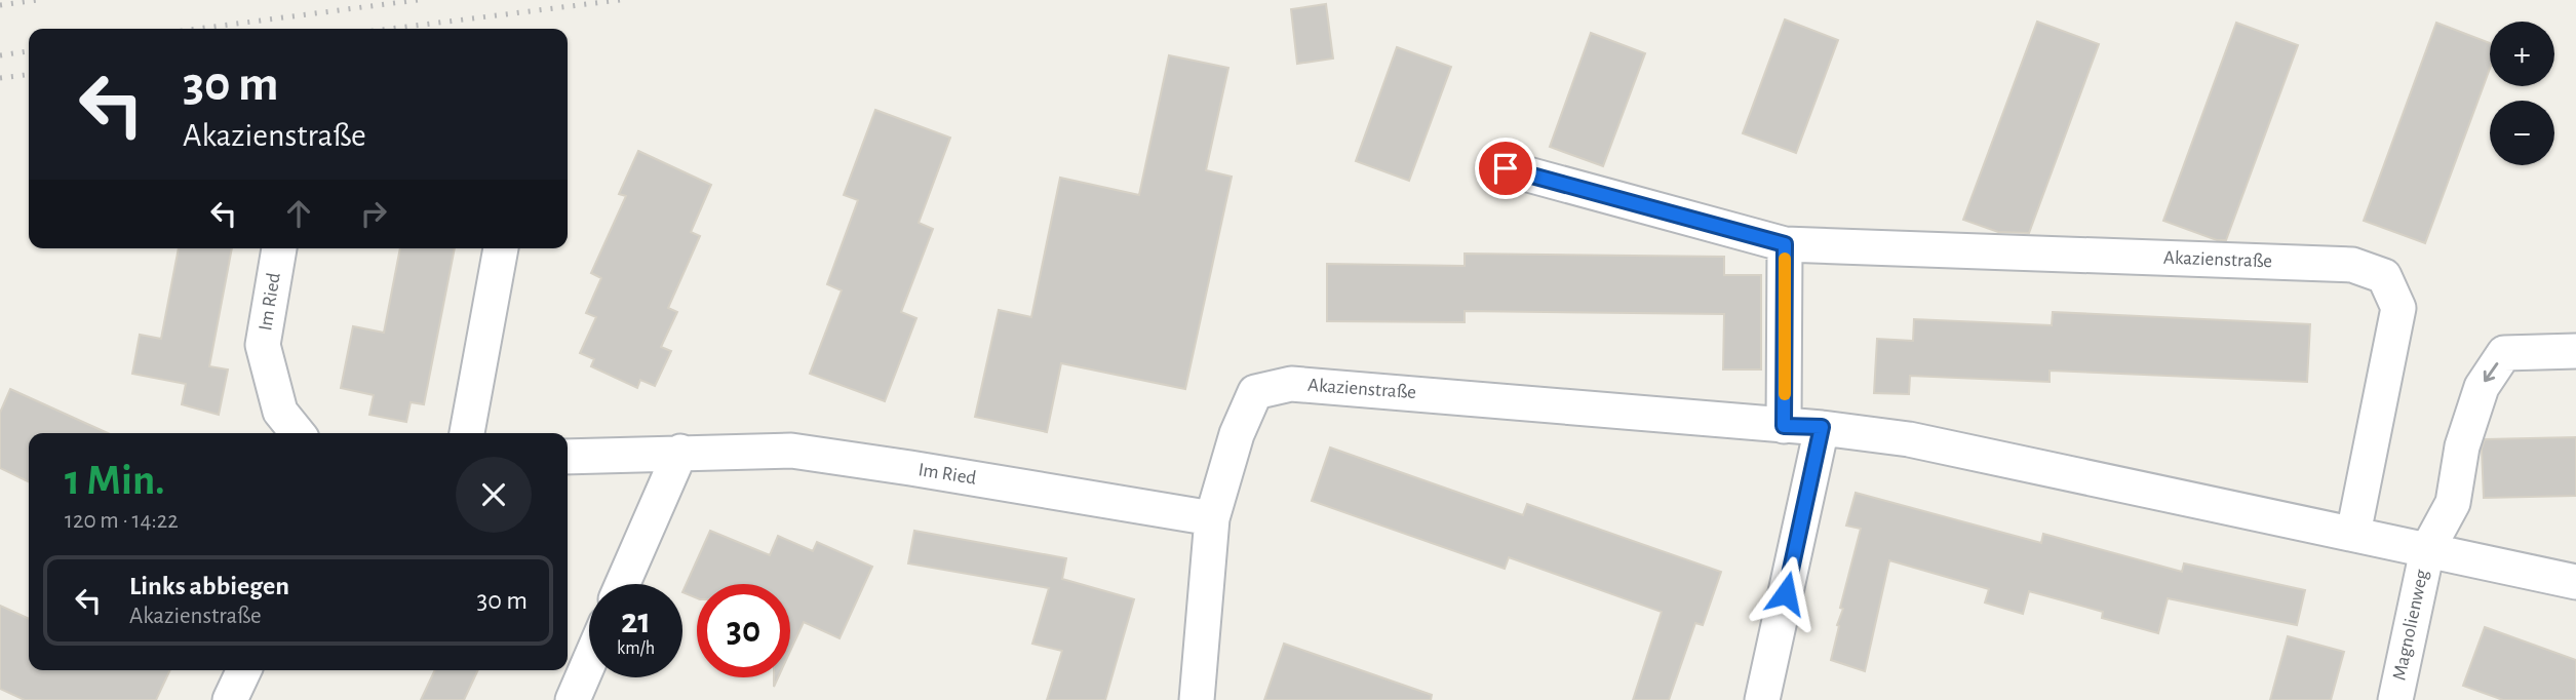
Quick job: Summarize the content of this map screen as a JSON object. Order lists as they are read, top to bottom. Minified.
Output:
{"streets":{"street":["Akazienstraße","Im Ried","Magnolienweg"]},"crossings":[["Akazienstraße","Im Ried"],["Akazienstraße","Magnolienweg"]],"page":{"map_buttons":["+","−"],"turn":["30 m","Akazienstraße"],"heading":["1 Min.","120 m · 14:22"],"list":[{"name":"Links abbiegen","note":"Akazienstraße","value":"30 m"}],"speed":"21 km/h","limit":"30"}}
